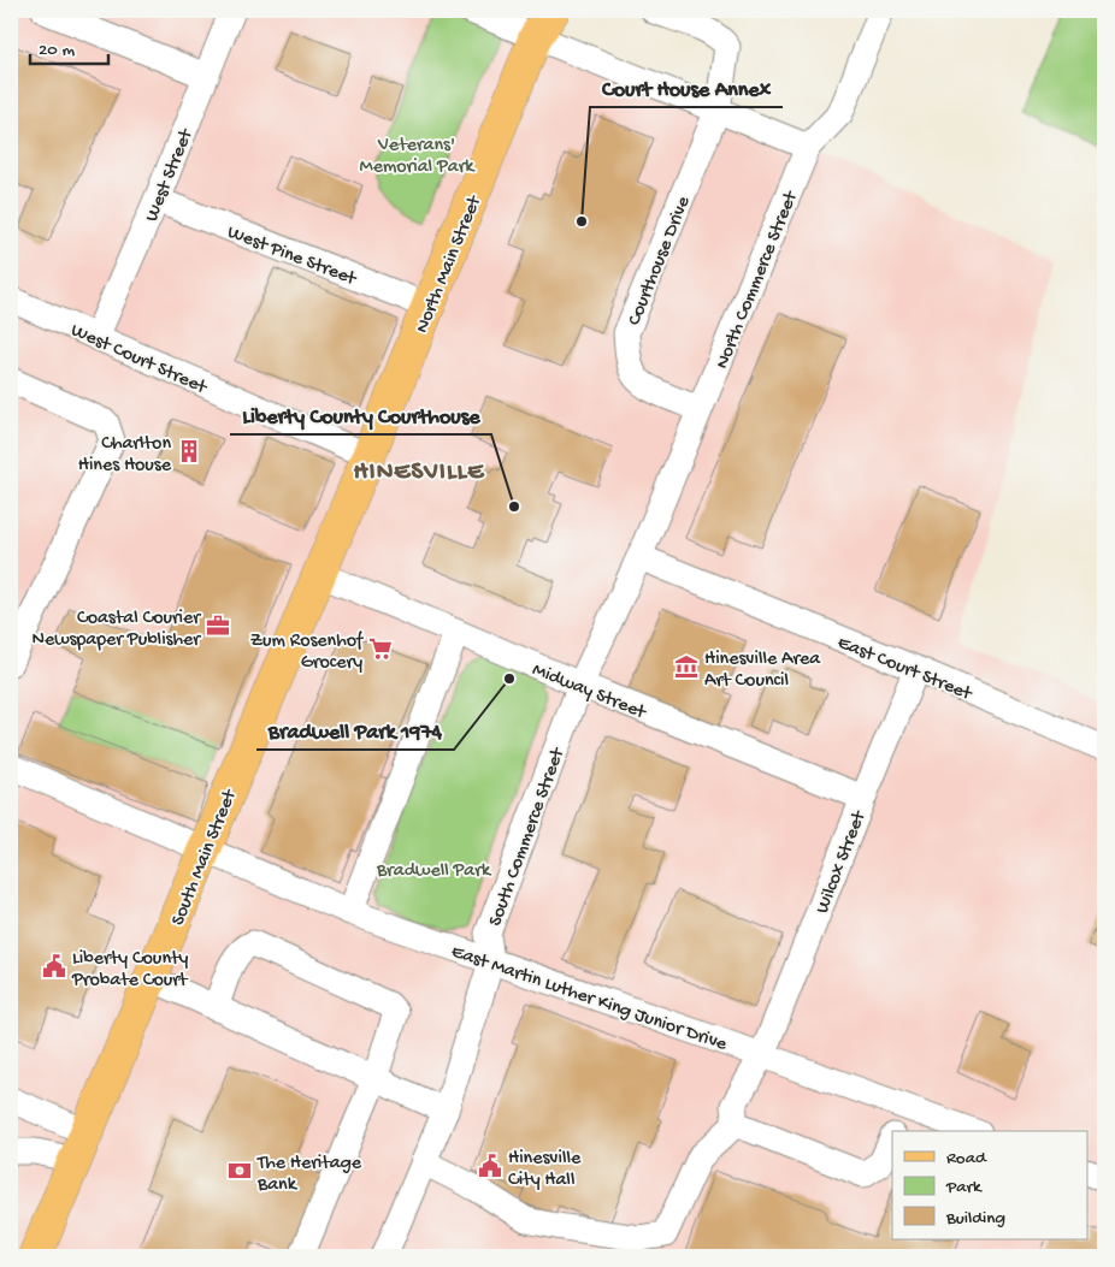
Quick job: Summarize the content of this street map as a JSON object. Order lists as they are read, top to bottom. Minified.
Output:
{"streets":{"main road":["North Main Street","South Main Street"],"street":["West Street","West Pine Street","Courthouse Drive","North Commerce Street","West Court Street","East Court Street","Midway Street","South Commerce Street","Wilcox Street","East Martin Luther King Junior Drive"]},"crossings":[["West Street","West Pine Street"],["West Street","West Court Street"],["West Pine Street","North Main Street"],["Courthouse Drive","North Commerce Street"],["North Main Street","West Court Street"],["North Main Street","South Main Street"],["North Commerce Street","East Court Street"],["North Commerce Street","South Commerce Street"],["West Court Street","South Main Street"],["East Court Street","South Commerce Street"],["East Court Street","Wilcox Street"],["Midway Street","South Commerce Street"],["Midway Street","South Main Street"],["Midway Street","Wilcox Street"],["South Commerce Street","East Martin Luther King Junior Drive"],["South Main Street","East Martin Luther King Junior Drive"],["Wilcox Street","East Martin Luther King Junior Drive"]],"districts":["HINESVILLE"],"parks":["Veterans' Memorial Park","Bradwell Park"],"places":{"other":["Court House Annex","Liberty County Courthouse","Bradwell Park 1974"],"building":["Charlton Hines House"],"office":["Coastal Courier Newspaper Publisher"],"supermarket":["Zum Rosenhof Grocery"],"museum":["Hinesville Area Art Council"],"public building":["Liberty County Probate Court","Hinesville City Hall"],"bank":["The Heritage Bank"]},"legend":["Road","Park","Building"],"scale_bar":"20 m"}
